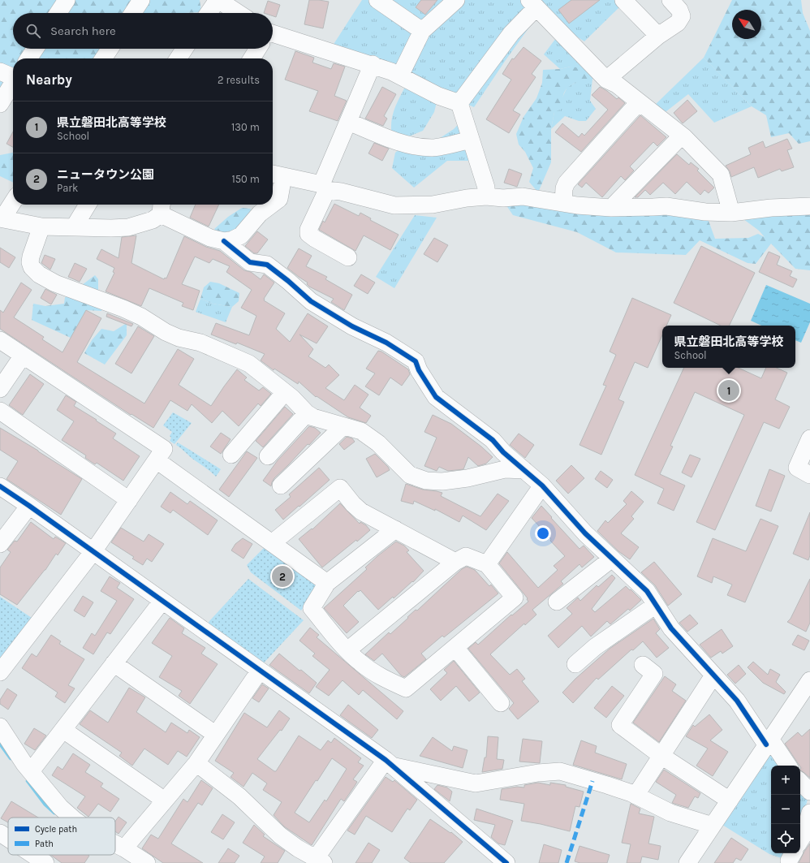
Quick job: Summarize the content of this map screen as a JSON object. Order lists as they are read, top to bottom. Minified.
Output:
{"legend":["Cycle path","Path"],"north":"top left","page":{"search":"Search here","heading":["Nearby","2 results"],"list":[{"mark":"1","name":"県立磐田北高等学校","note":"School","value":"130 m"},{"mark":"2","name":"ニュータウン公園","note":"Park","value":"150 m"}],"popup":["県立磐田北高等学校","School"],"pins":["1","2"],"map_buttons":["+","−"]}}
